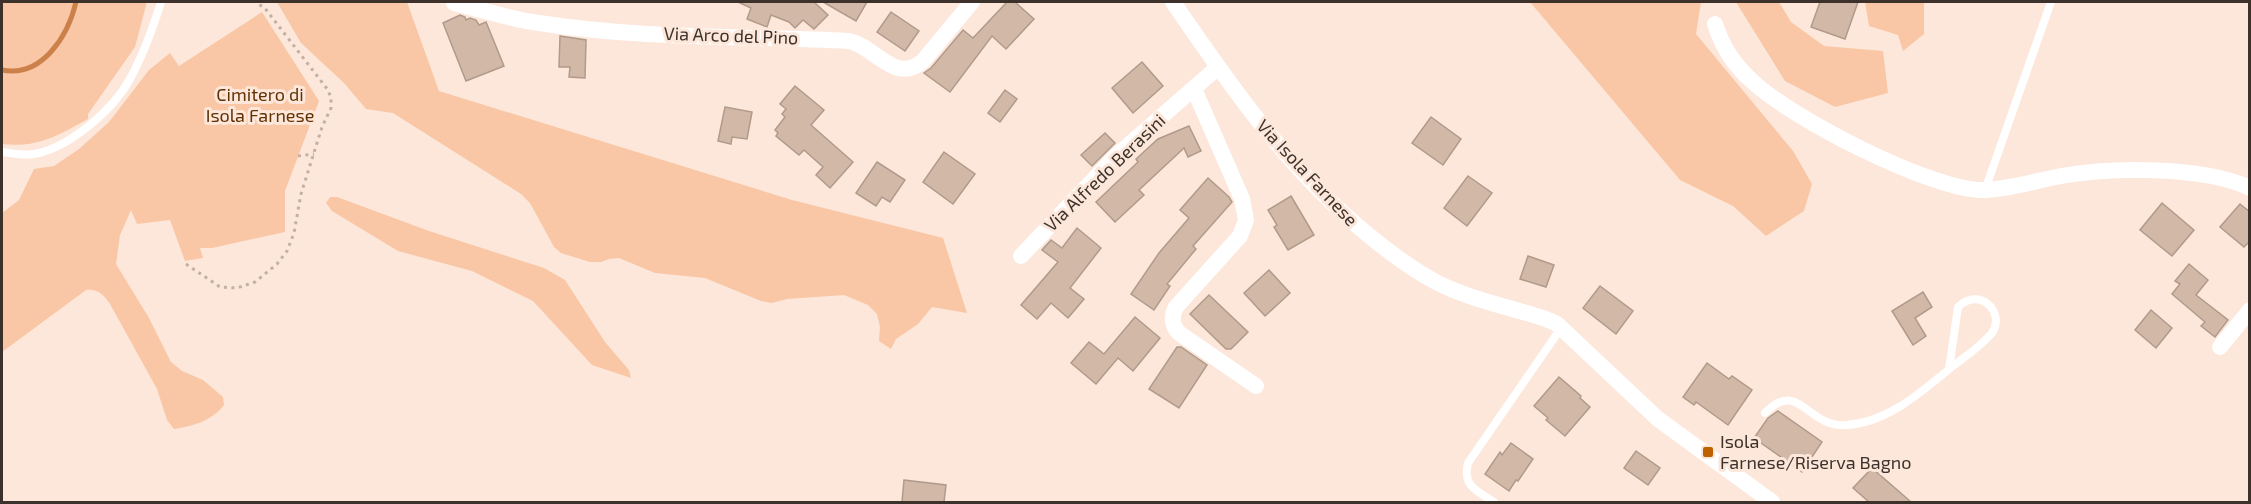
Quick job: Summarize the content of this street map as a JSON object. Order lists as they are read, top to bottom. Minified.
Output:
{"streets":{"street":["Via Arco del Pino","Via Alfredo Berasini","Via Isola Farnese"]},"crossings":[["Via Alfredo Berasini","Via Isola Farnese"]],"parks":["Cimitero di Isola Farnese"],"places":{"transit":["Isola Farnese/Riserva Bagno"]}}
